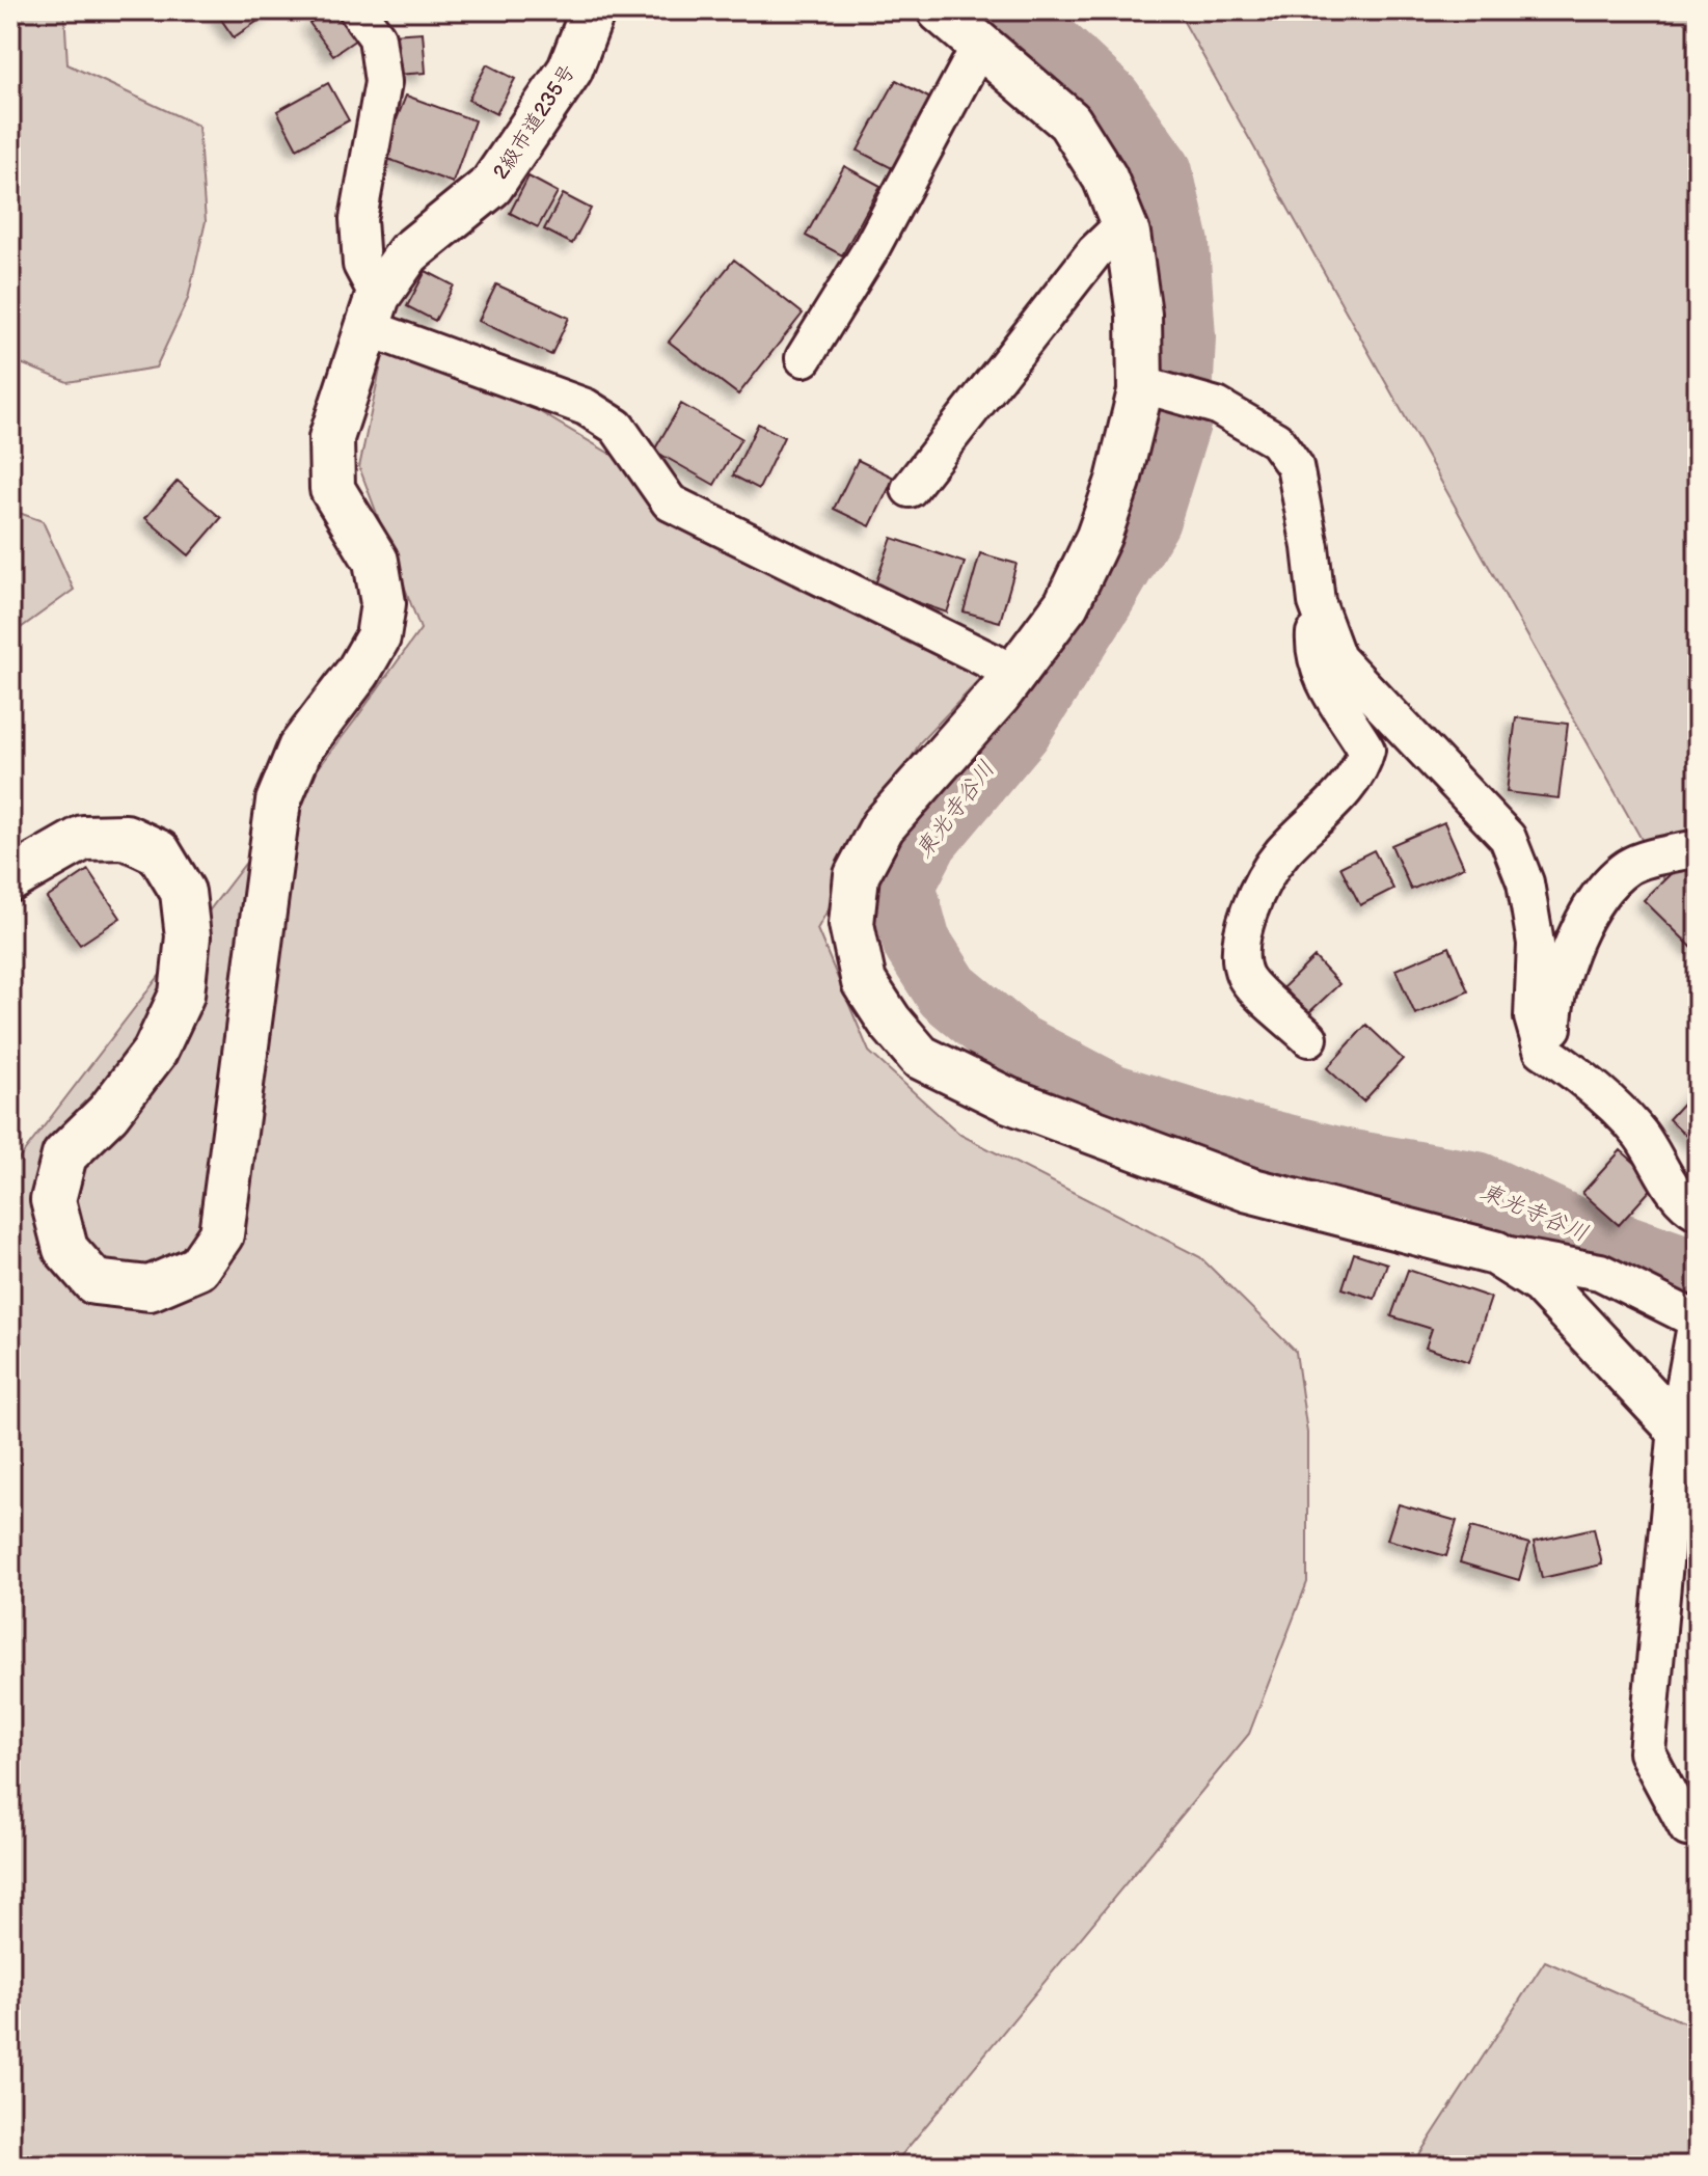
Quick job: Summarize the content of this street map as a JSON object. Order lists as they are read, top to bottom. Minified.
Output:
{"streets":{"street":["2級市道235号"]},"water":["東光寺谷川"]}
